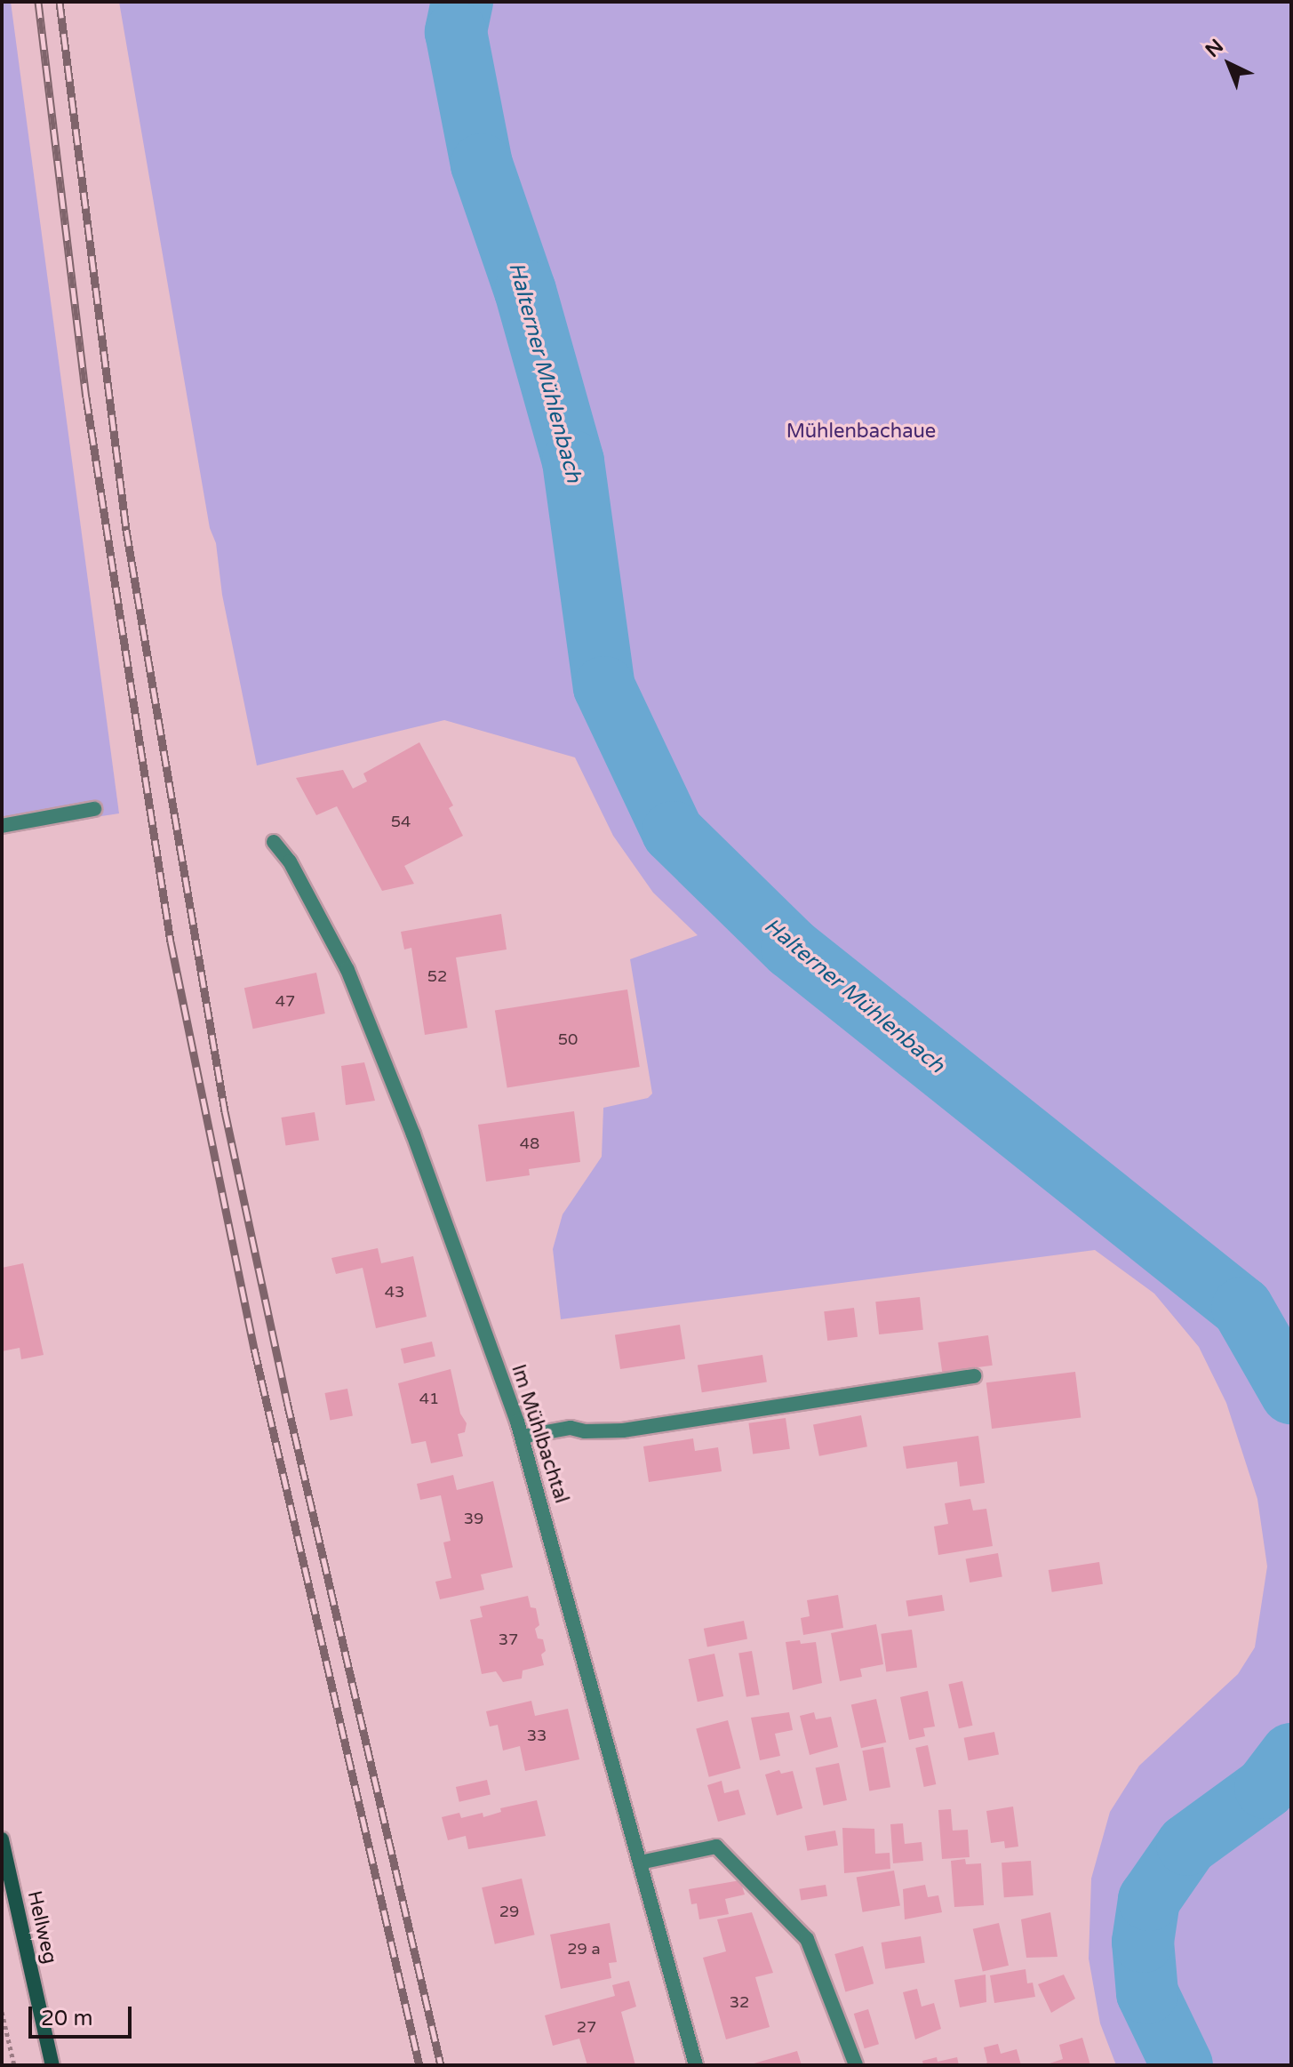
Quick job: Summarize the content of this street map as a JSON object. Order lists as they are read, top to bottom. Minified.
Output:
{"streets":{"street":["Im Mühlbachtal","Hellweg"]},"water":["Halterner Mühlenbach"],"parks":["Mühlenbachaue"],"house_numbers":["54","52","47","50","48","43","41","39","37","33","29","29 a","32","27"],"scale_bar":"20 m","north":"top left"}
